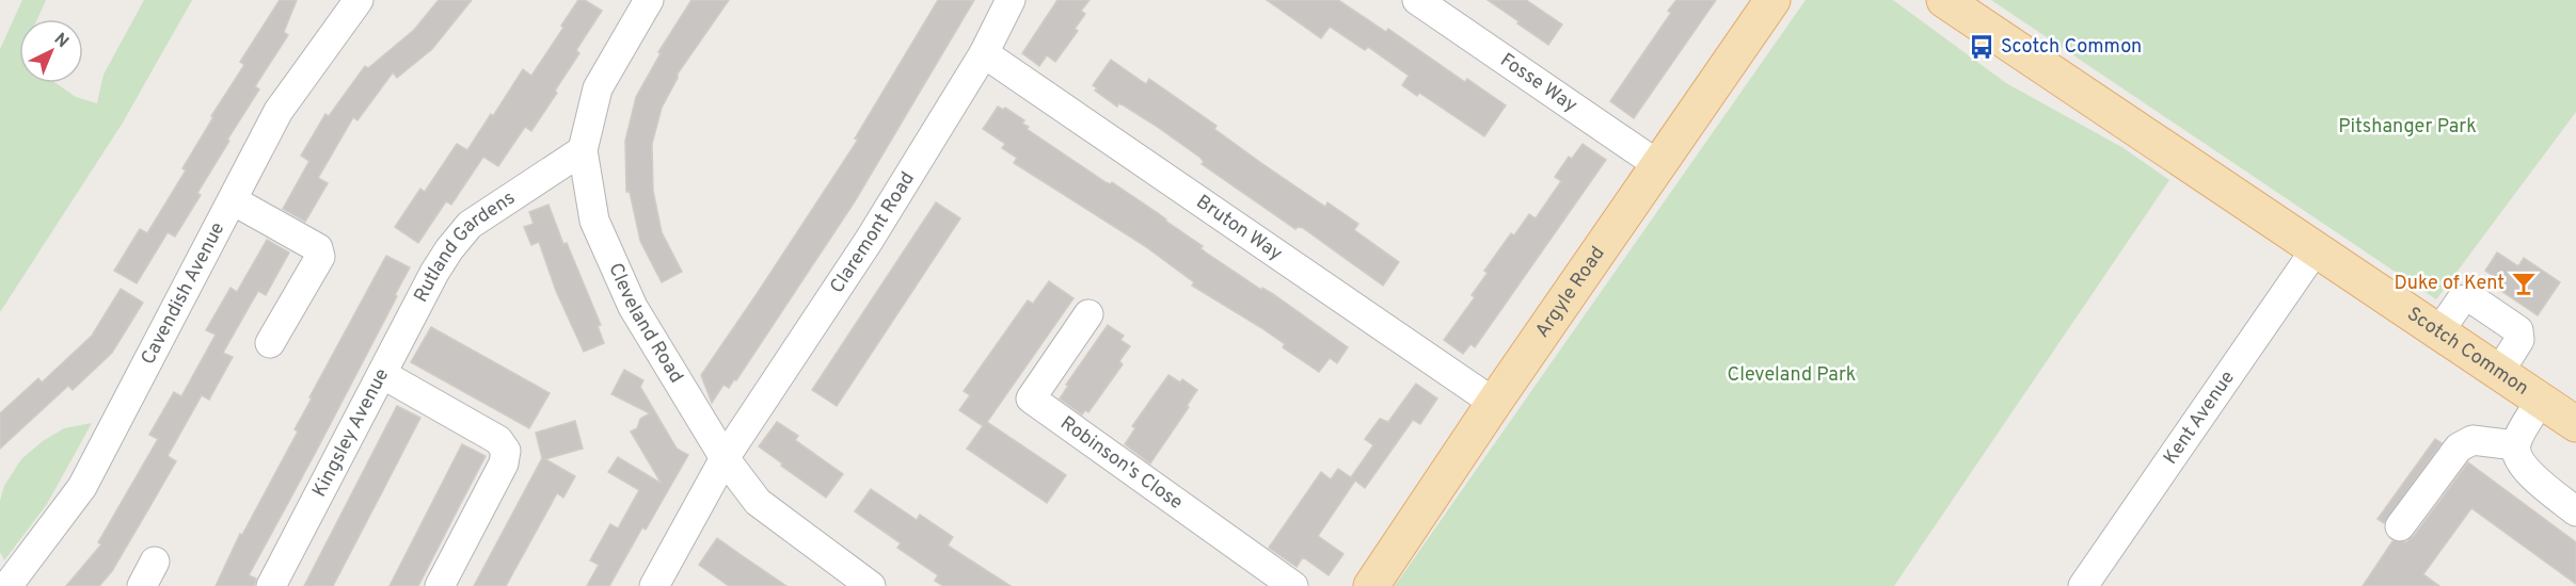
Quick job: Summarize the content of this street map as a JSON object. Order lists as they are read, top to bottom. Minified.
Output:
{"streets":{"main road":["Argyle Road","Scotch Common"],"street":["Fosse Way","Bruton Way","Claremont Road","Rutland Gardens","Cavendish Avenue","Cleveland Road","Kent Avenue","Kingsley Avenue","Robinson's Close"]},"crossings":[["Fosse Way","Argyle Road"],["Bruton Way","Claremont Road"],["Bruton Way","Argyle Road"],["Claremont Road","Cleveland Road"],["Rutland Gardens","Cleveland Road"],["Rutland Gardens","Kingsley Avenue"],["Scotch Common","Kent Avenue"]],"parks":["Pitshanger Park","Cleveland Park"],"places":{"bus stop":["Scotch Common"],"bar":["Duke of Kent"]},"north":"top right"}
